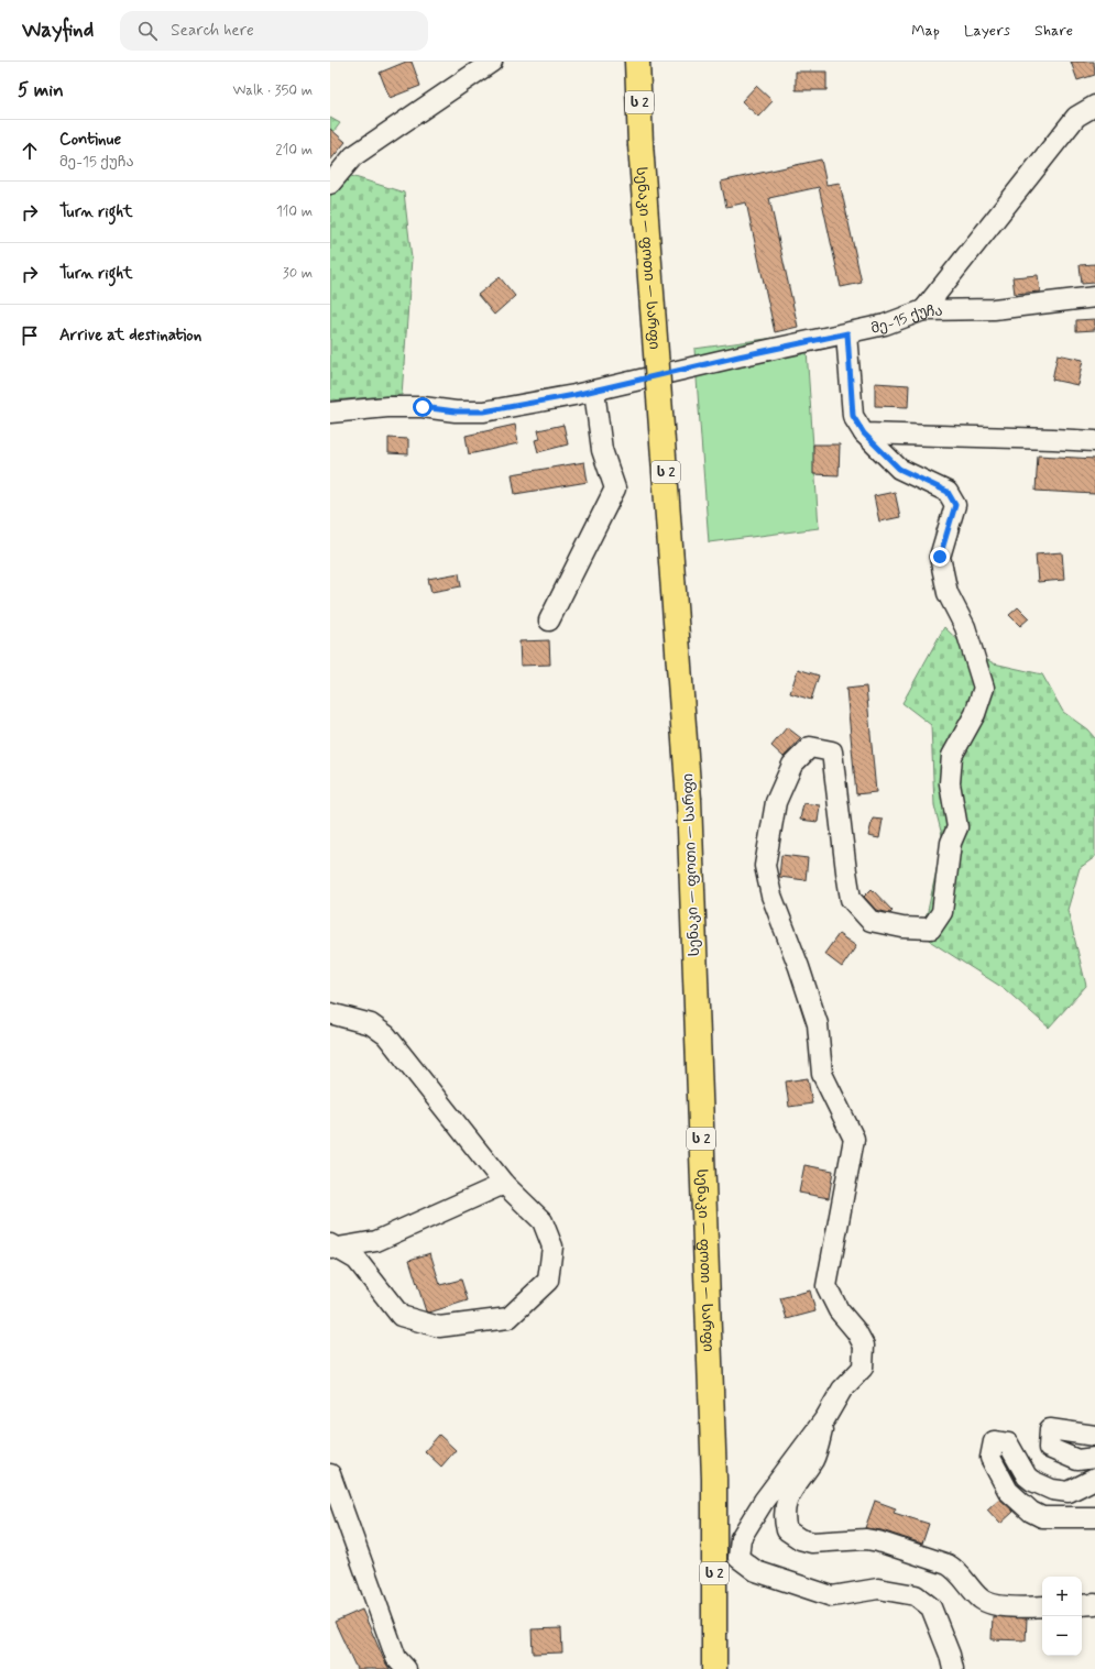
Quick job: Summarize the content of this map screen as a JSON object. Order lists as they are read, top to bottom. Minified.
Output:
{"streets":{"highway":["ს 2","სენაკი — ფოთი — სარფი"],"street":["მე-15 ქუჩა"]},"page":{"header":"Wayfind","search":"Search here","nav":["Map","Layers","Share"],"heading":["5 min","Walk · 350 m"],"list":[["Continue","მე-15 ქუჩა","210 m"],["Turn right","110 m"],["Turn right","30 m"],"Arrive at destination"],"map_buttons":["+","−"]}}
